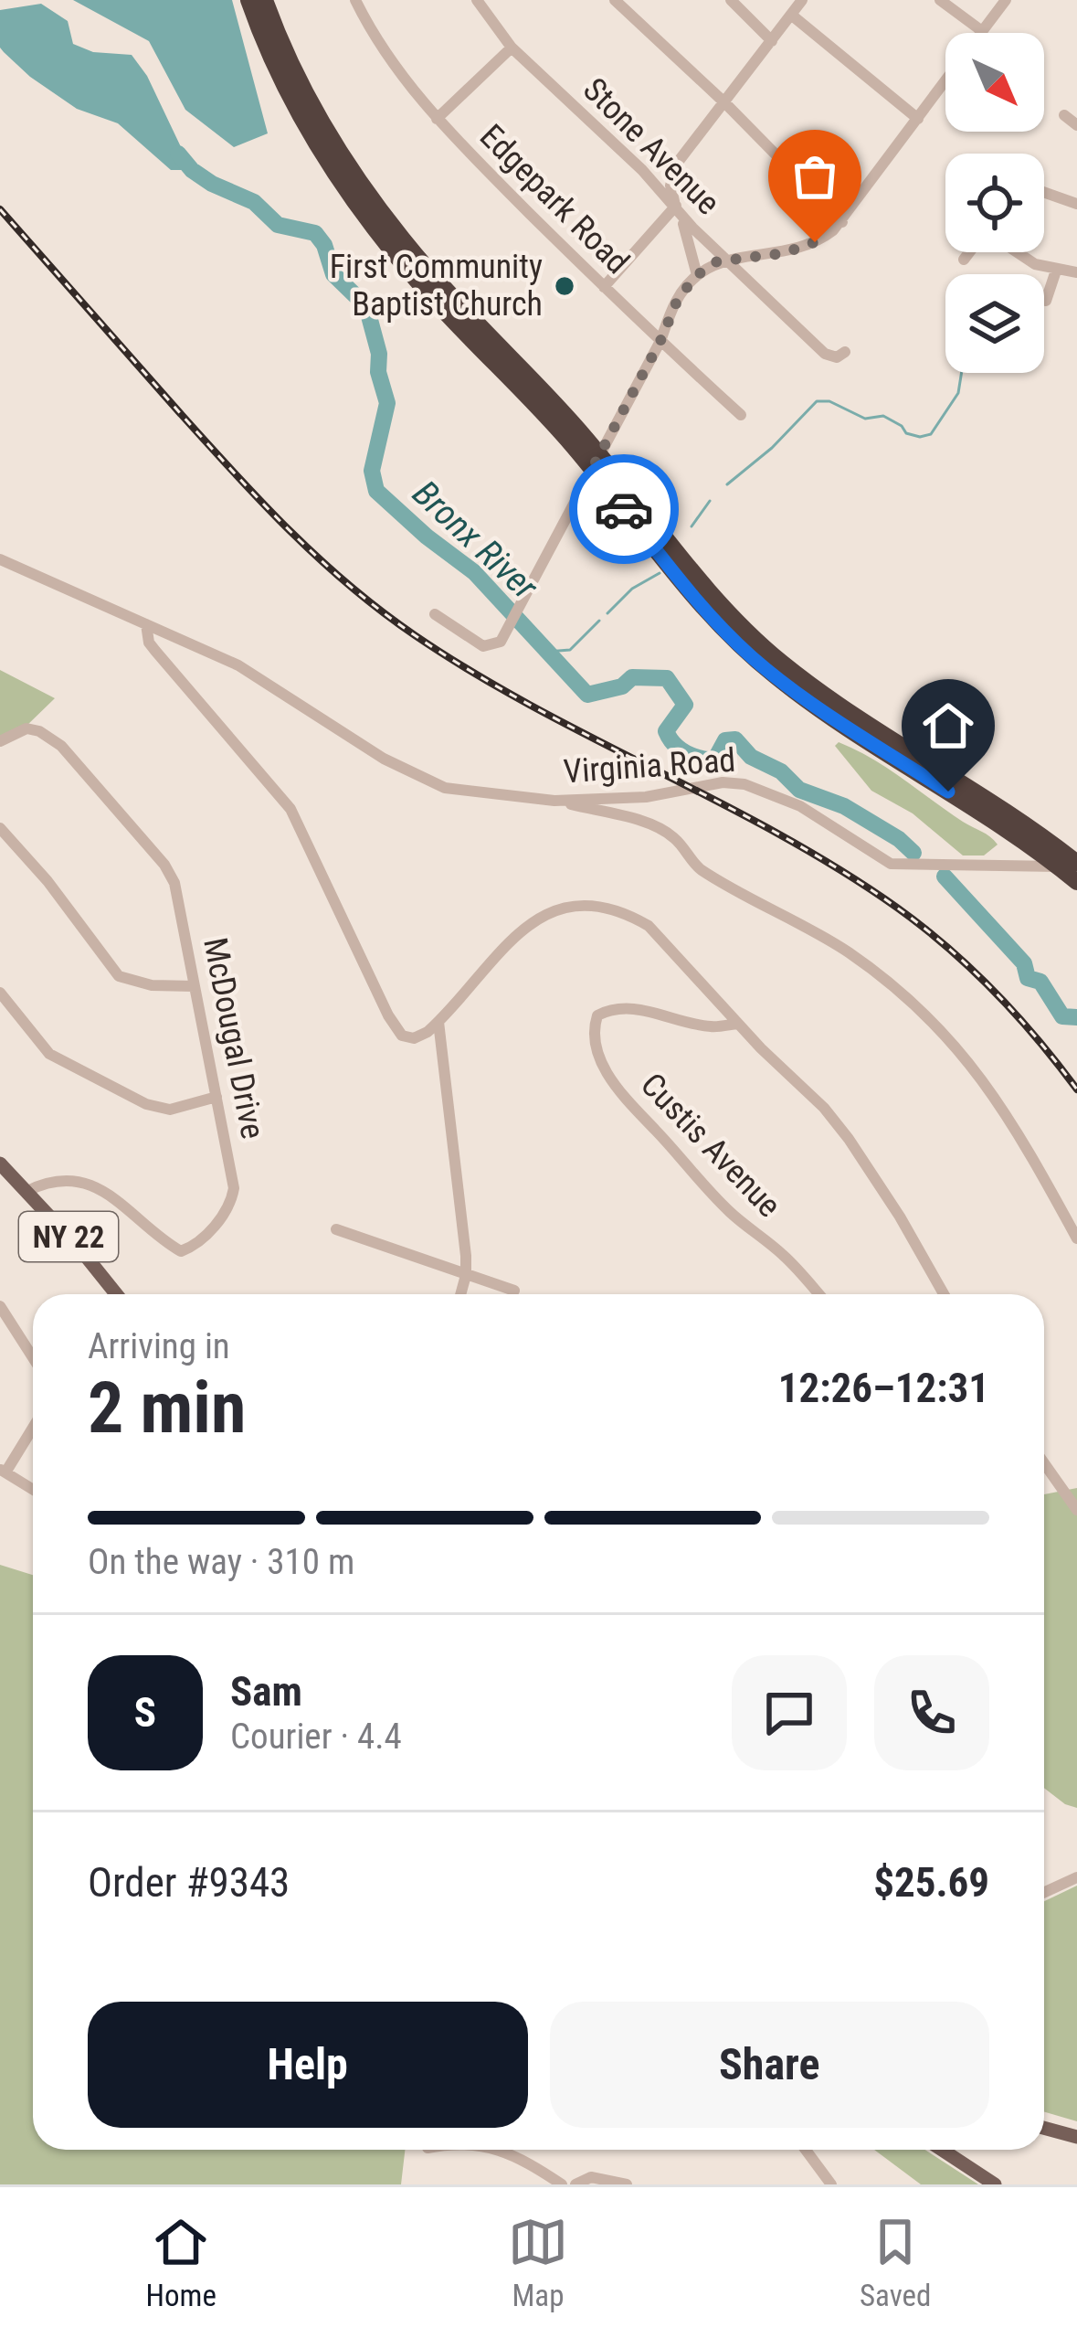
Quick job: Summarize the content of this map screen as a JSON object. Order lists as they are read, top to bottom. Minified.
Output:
{"streets":{"main road":["NY 22"],"street":["Stone Avenue","Edgepark Road","Virginia Road","McDougal Drive","Custis Avenue"]},"crossings":[["McDougal Drive","NY 22"]],"water":["Bronx River"],"places":["First Community Baptist Church"],"north":"bottom right","page":{"heading":["2 min","Arriving in","12:26–12:31"],"panel":["Sam","Courier · 4.4","Order #9343","$25.69"],"bar":"On the way · 310 m","round":"S","buttons":["Help","Share"],"tabs":["Home","Map","Saved"]}}
